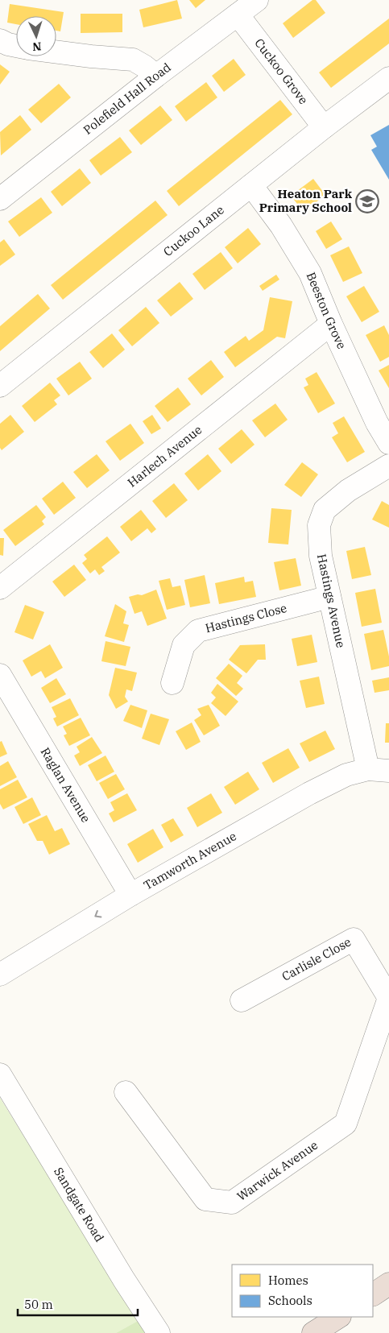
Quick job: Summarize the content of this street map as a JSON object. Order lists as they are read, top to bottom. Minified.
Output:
{"streets":{"street":["Cuckoo Grove","Polefield Hall Road","Cuckoo Lane","Beeston Grove","Harlech Avenue","Hastings Avenue","Hastings Close","Raglan Avenue","Tamworth Avenue","Carlisle Close","Warwick Avenue","Sandgate Road"]},"crossings":[["Cuckoo Grove","Polefield Hall Road"],["Cuckoo Grove","Cuckoo Lane"],["Cuckoo Lane","Beeston Grove"],["Beeston Grove","Harlech Avenue"],["Hastings Avenue","Hastings Close"],["Hastings Avenue","Tamworth Avenue"],["Raglan Avenue","Tamworth Avenue"],["Carlisle Close","Warwick Avenue"]],"one_way":["Tamworth Avenue"],"places":{"school or university":["Heaton Park Primary School"]},"legend":["Homes","Schools"],"scale_bar":"50 m","north":"bottom"}
